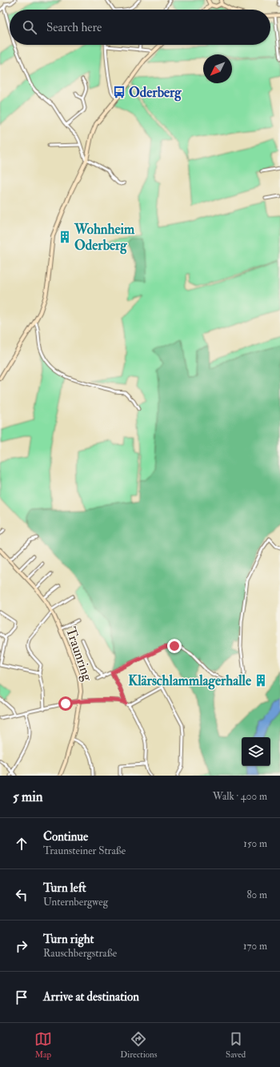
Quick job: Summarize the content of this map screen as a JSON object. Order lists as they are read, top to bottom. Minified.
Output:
{"streets":{"main road":["Traunring"]},"places":{"bus stop":["Oderberg"],"building":["Wohnheim Oderberg","Klärschlammlagerhalle"]},"north":"bottom left","page":{"search":"Search here","heading":["5 min","Walk · 400 m"],"list":[["Continue","Traunsteiner Straße","150 m"],["Turn left","Unternbergweg","80 m"],["Turn right","Rauschbergstraße","170 m"],"Arrive at destination"],"nav":["Map","Directions","Saved"]}}
